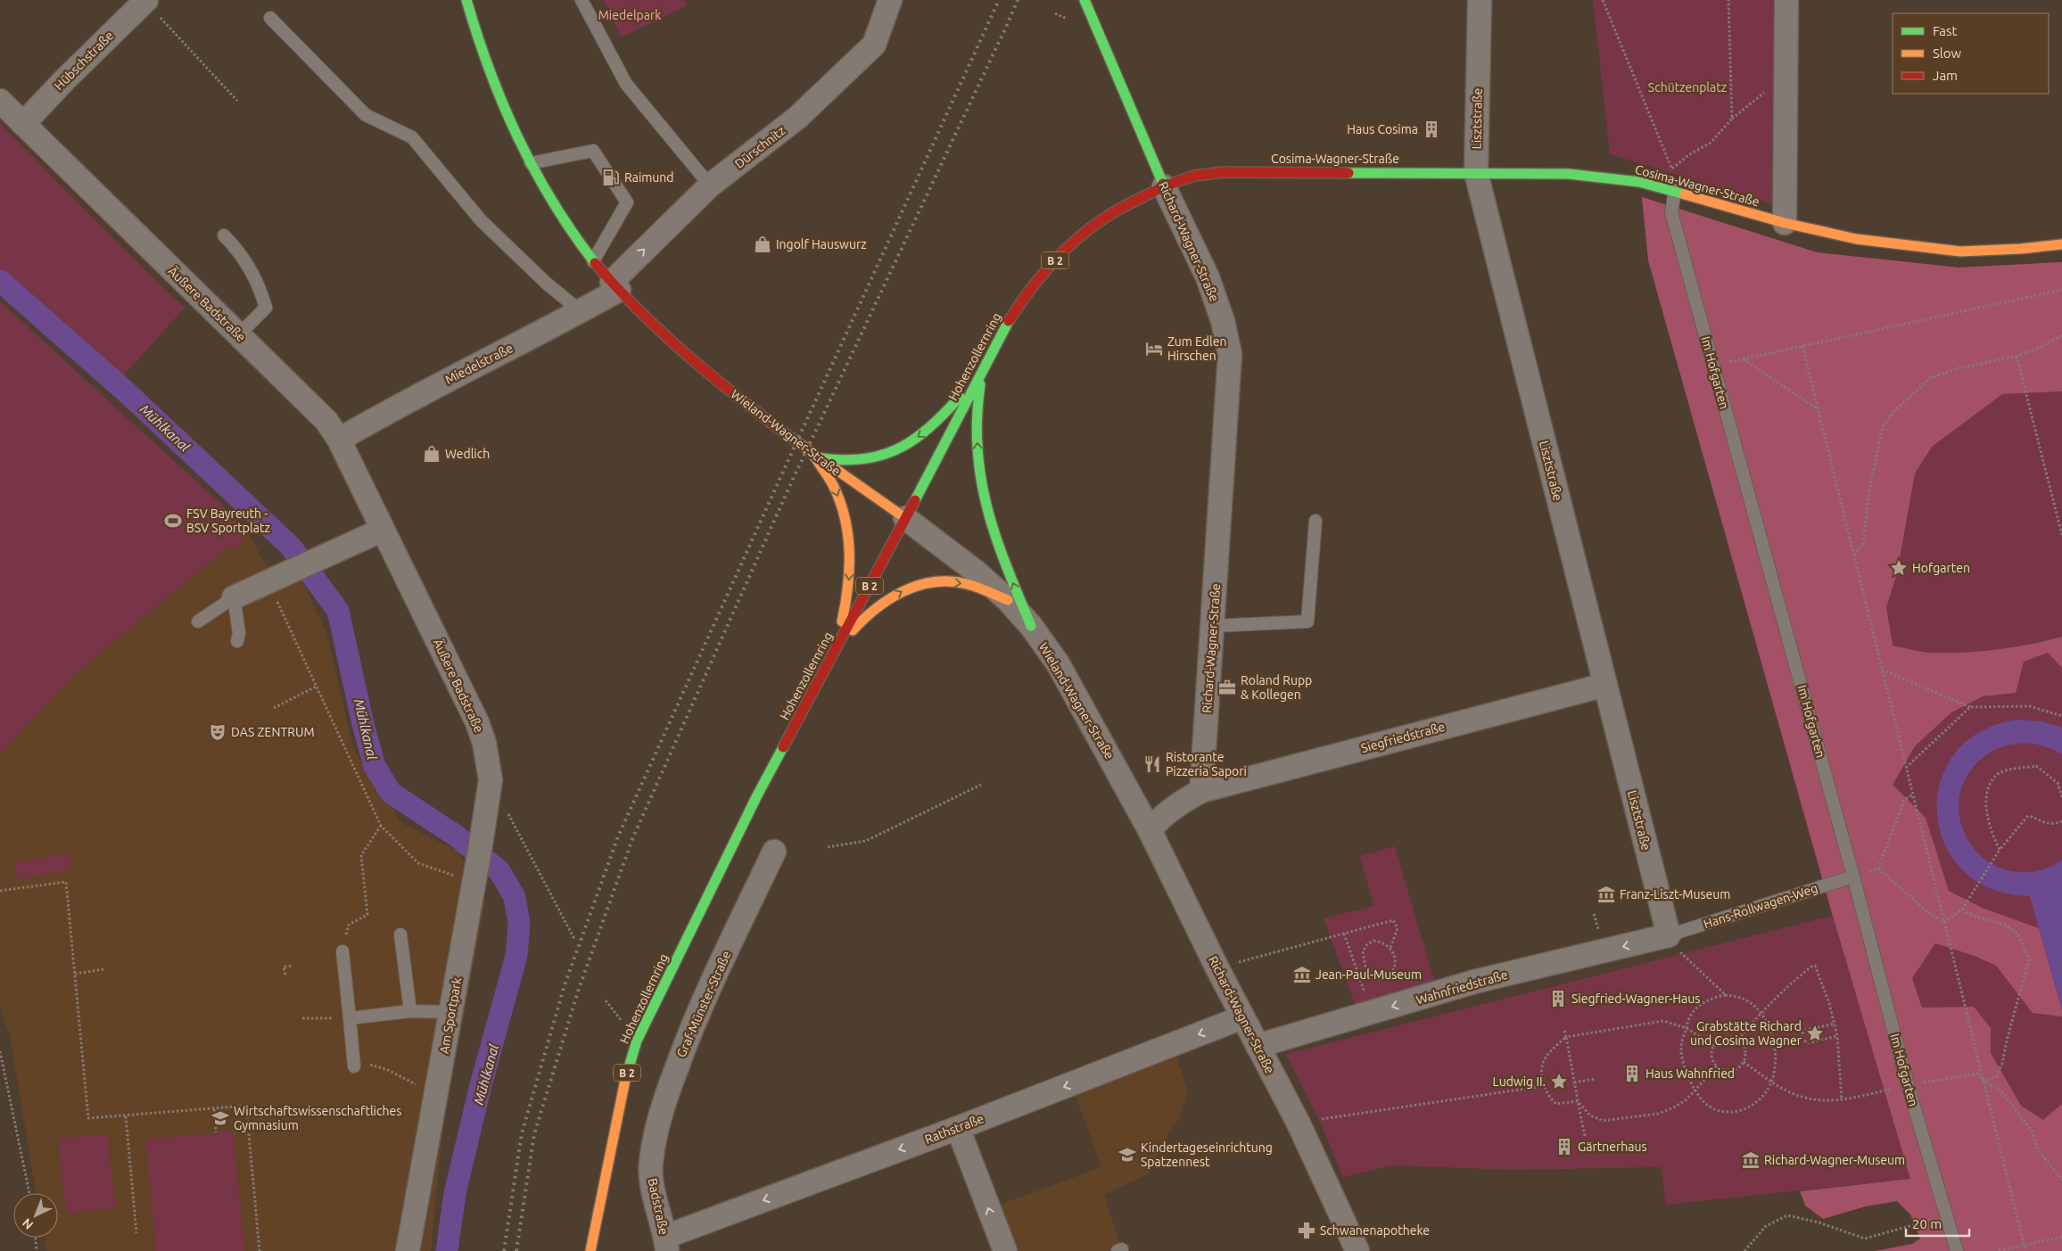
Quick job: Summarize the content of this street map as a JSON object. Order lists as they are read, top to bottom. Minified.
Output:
{"streets":{"main road":["Cosima-Wagner-Straße","Richard-Wagner-Straße","B 2","Hohenzollernring","Wieland-Wagner-Straße"],"street":["Hübschstraße","Lisztstraße","Dürschnitz","Äußere Badstraße","Miedelstraße","Siegfriedstraße","Wahnfriedstraße","Graf-Münster-Straße","Am Sportpark","Rathstraße","Badstraße"],"lane":["Im Hofgarten","Hans-Rollwagen-Weg"]},"crossings":[["Hübschstraße","Äußere Badstraße"],["Lisztstraße","Cosima-Wagner-Straße"],["Lisztstraße","Siegfriedstraße"],["Lisztstraße","Hans-Rollwagen-Weg"],["Lisztstraße","Wahnfriedstraße"],["Dürschnitz","Miedelstraße"],["Dürschnitz","Wieland-Wagner-Straße"],["Cosima-Wagner-Straße","Richard-Wagner-Straße"],["Cosima-Wagner-Straße","Hohenzollernring"],["Cosima-Wagner-Straße","Im Hofgarten"],["Richard-Wagner-Straße","Hohenzollernring"],["Richard-Wagner-Straße","Wieland-Wagner-Straße"],["Richard-Wagner-Straße","Siegfriedstraße"],["Richard-Wagner-Straße","Wahnfriedstraße"],["Richard-Wagner-Straße","Rathstraße"],["Äußere Badstraße","Miedelstraße"],["Äußere Badstraße","Am Sportpark"],["Hohenzollernring","Wieland-Wagner-Straße"],["Miedelstraße","Wieland-Wagner-Straße"],["Im Hofgarten","Hans-Rollwagen-Weg"],["Hans-Rollwagen-Weg","Wahnfriedstraße"],["Graf-Münster-Straße","Badstraße"],["Rathstraße","Badstraße"]],"one_way":["Wahnfriedstraße","Rathstraße"],"water":["Mühlkanal"],"parks":["Miedelpark","Schützenplatz"],"places":{"building":["Haus Cosima","Siegfried-Wagner-Haus","Haus Wahnfried","Gärtnerhaus"],"fuel station":["Raimund"],"shop":["Ingolf Hauswurz","Wedlich"],"hotel":["Zum Edlen Hirschen"],"sports":["FSV Bayreuth - BSV Sportplatz"],"place":["Hofgarten","Grabstätte Richard und Cosima Wagner","Ludwig II."],"office":["Roland Rupp & Kollegen"],"theatre":["DAS ZENTRUM"],"restaurant":["Ristorante Pizzeria Sapori"],"museum":["Franz-Liszt-Museum","Jean-Paul-Museum","Richard-Wagner-Museum"],"school or university":["Wirtschaftswissenschaftliches Gymnasium","Kindertageseinrichtung Spatzennest"],"pharmacy":["Schwanenapotheke"]},"legend":["Fast","Slow","Jam"],"scale_bar":"20 m","north":"bottom left"}
